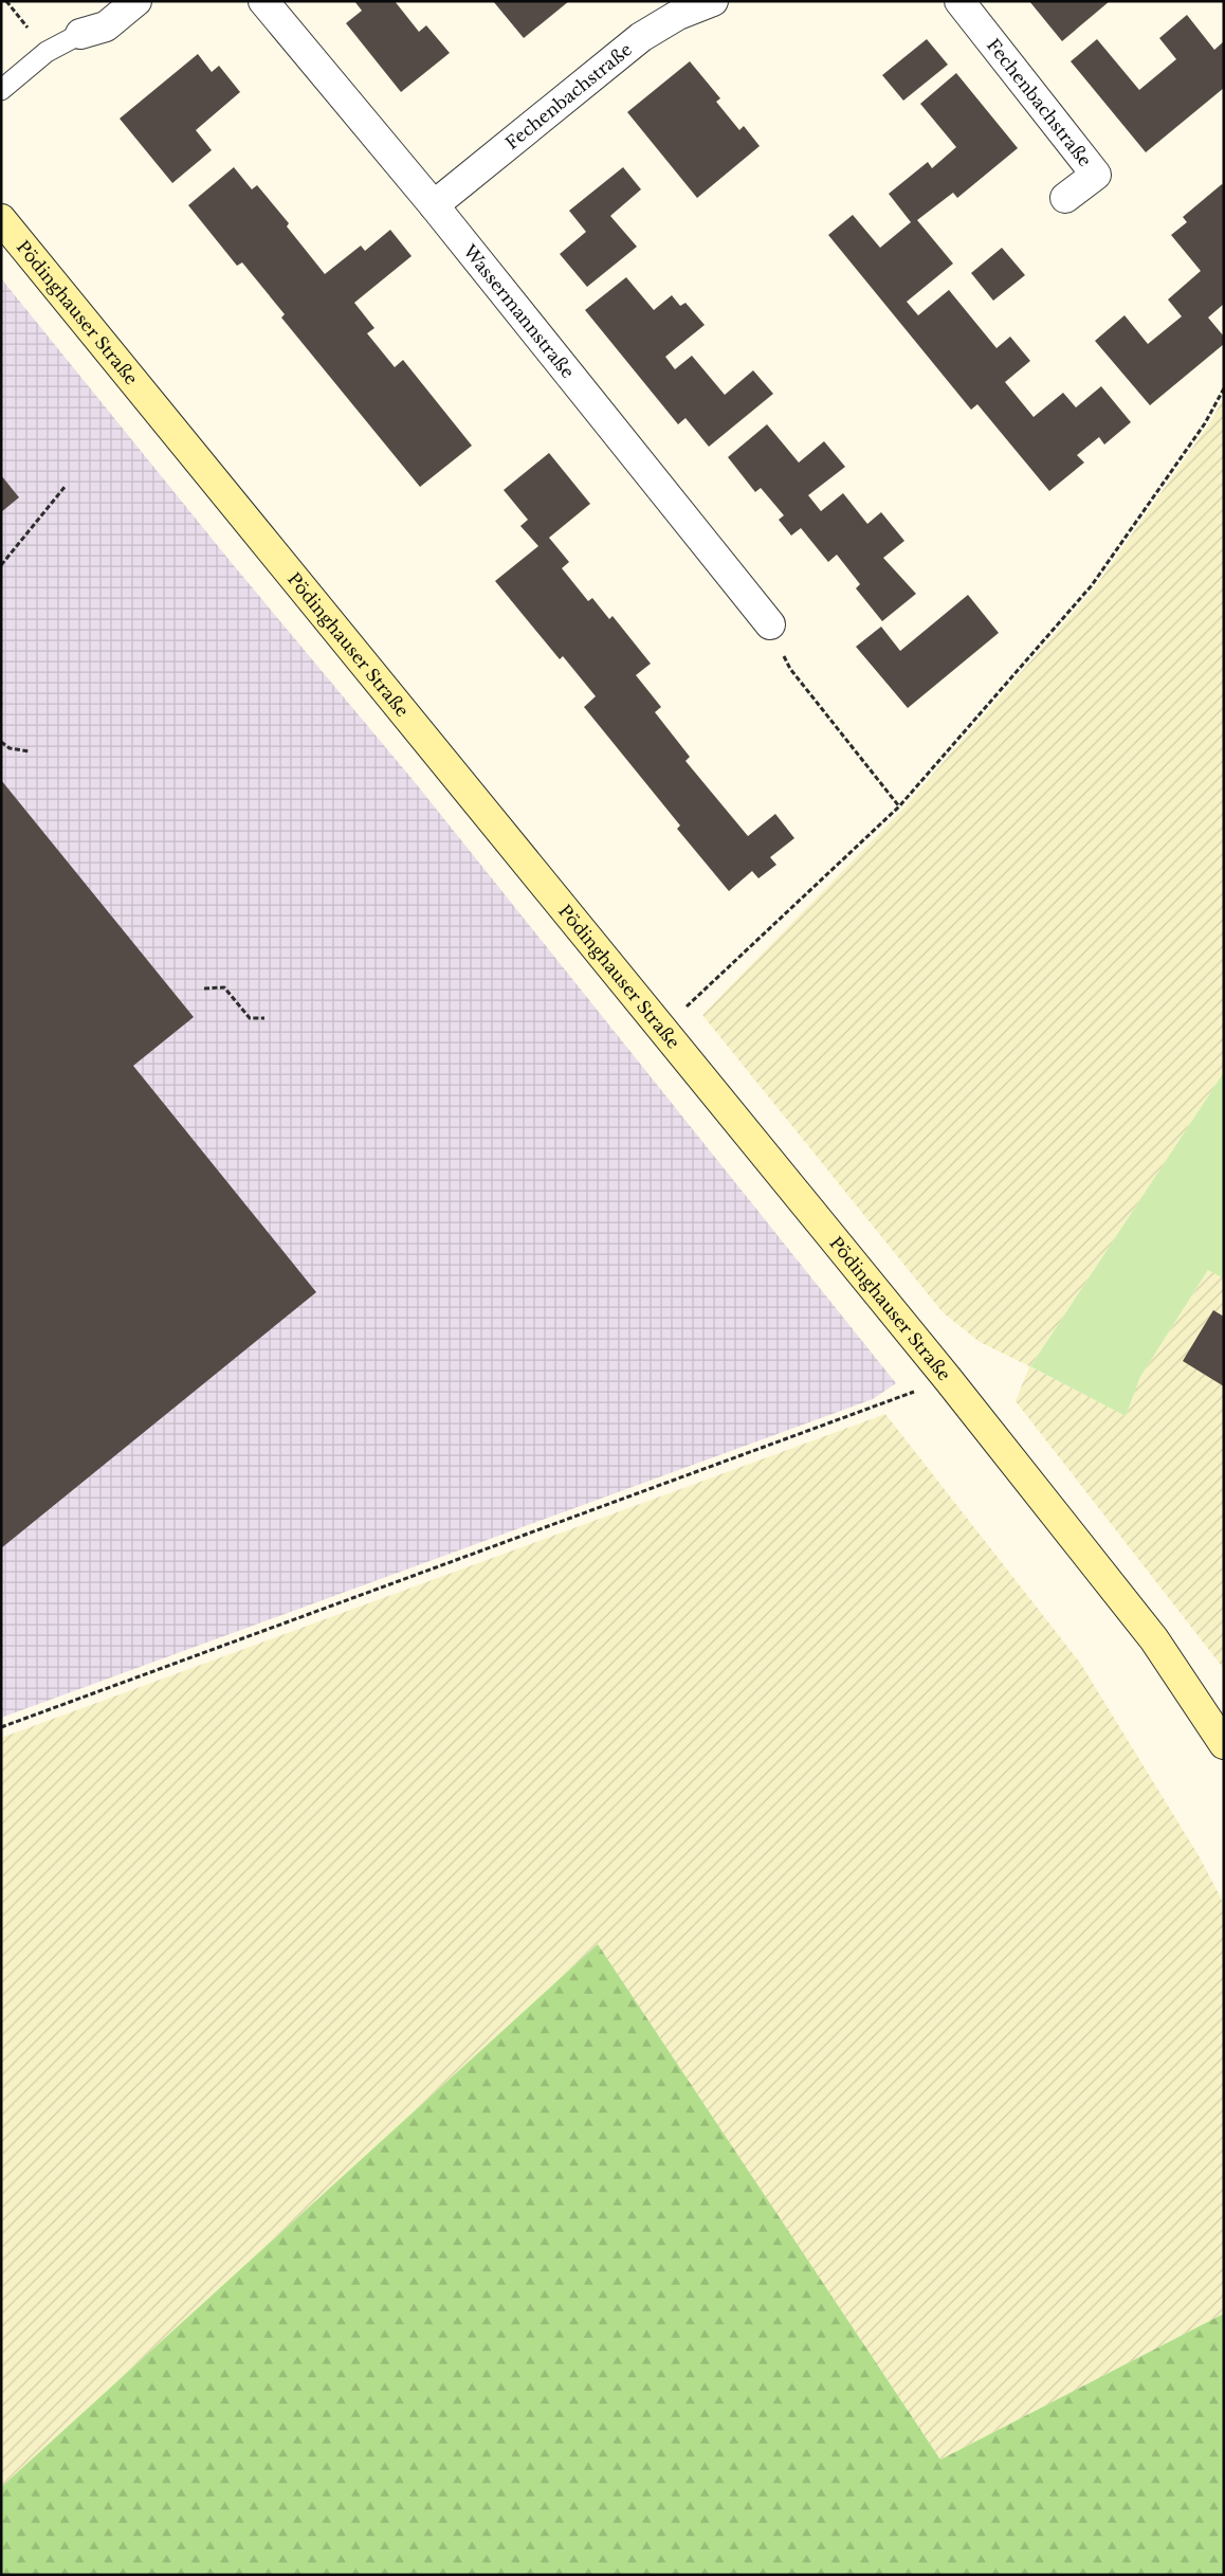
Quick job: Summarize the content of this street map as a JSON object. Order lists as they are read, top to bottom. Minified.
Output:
{"streets":{"main road":["Pödinghauser Straße"],"street":["Fechenbachstraße","Wassermannstraße"]},"crossings":[["Fechenbachstraße","Wassermannstraße"]]}
